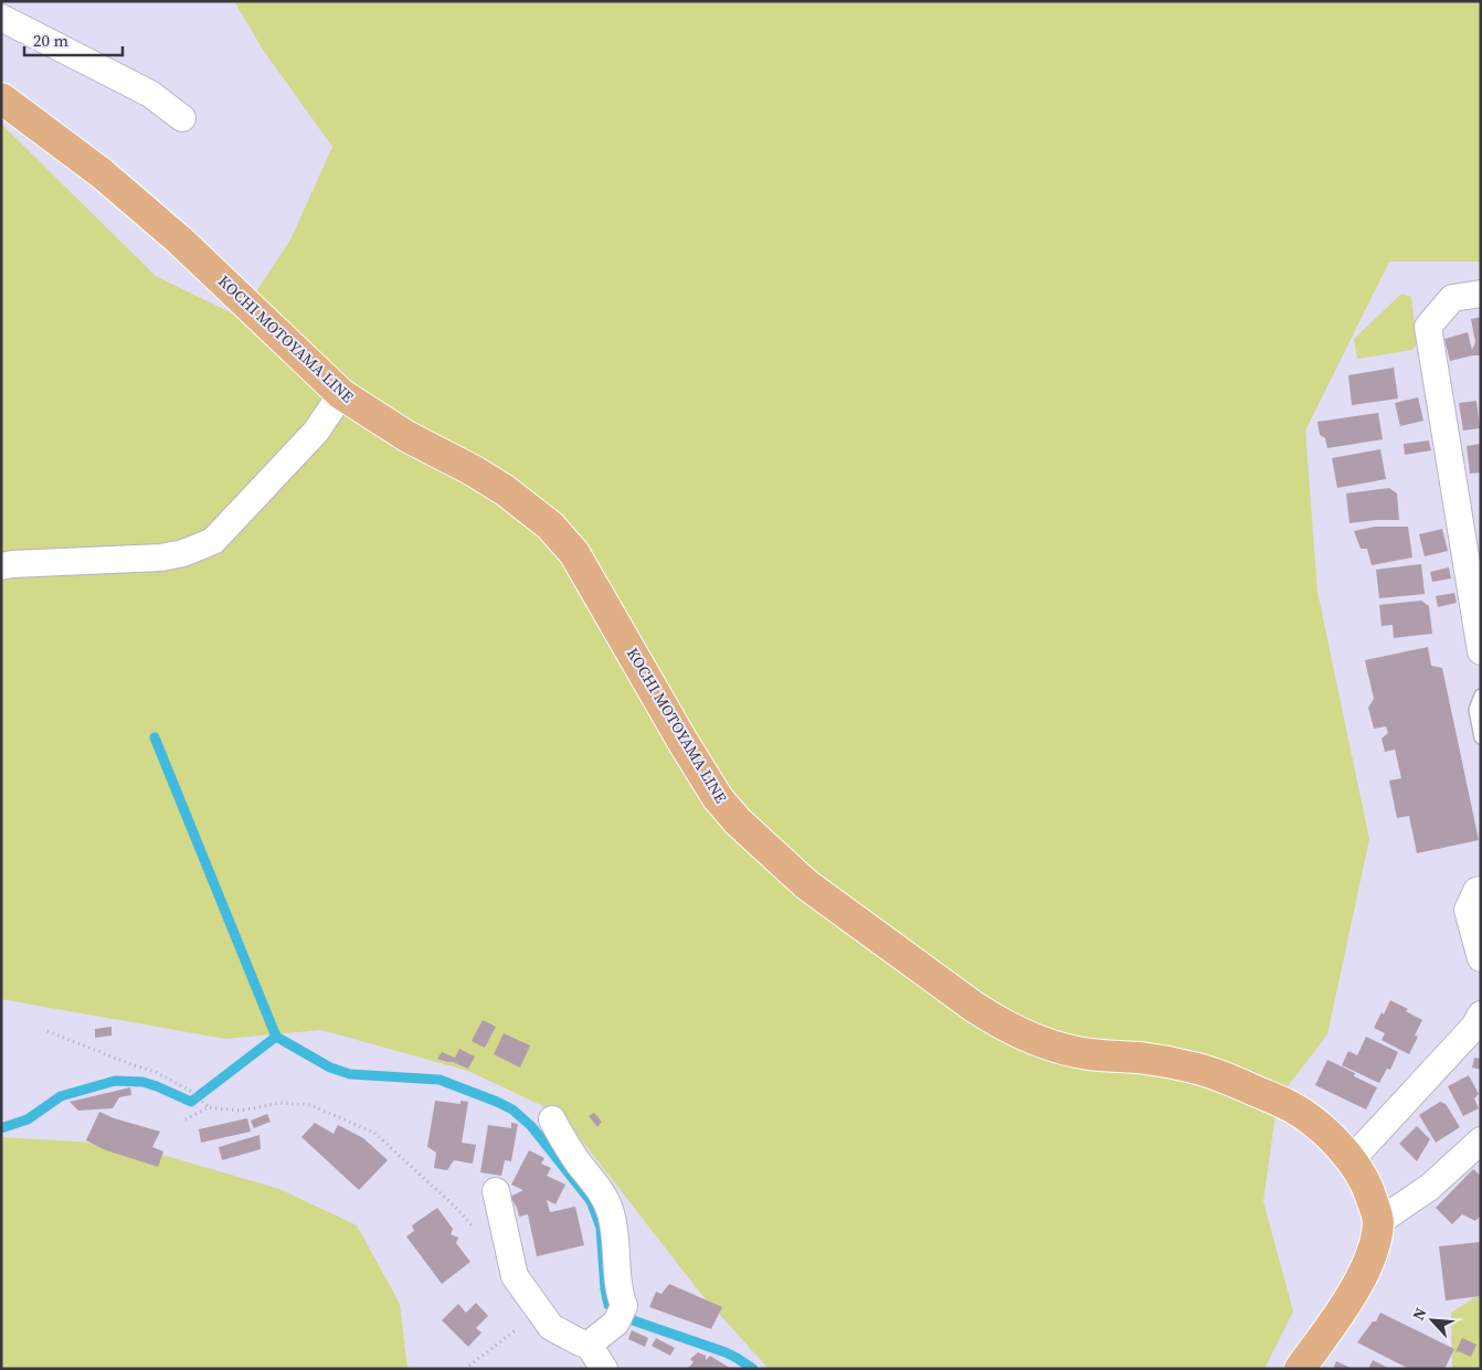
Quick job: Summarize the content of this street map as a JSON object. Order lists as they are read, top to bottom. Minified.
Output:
{"streets":{"main road":["KOCHI MOTOYAMA LINE"]},"scale_bar":"20 m","north":"top left"}
